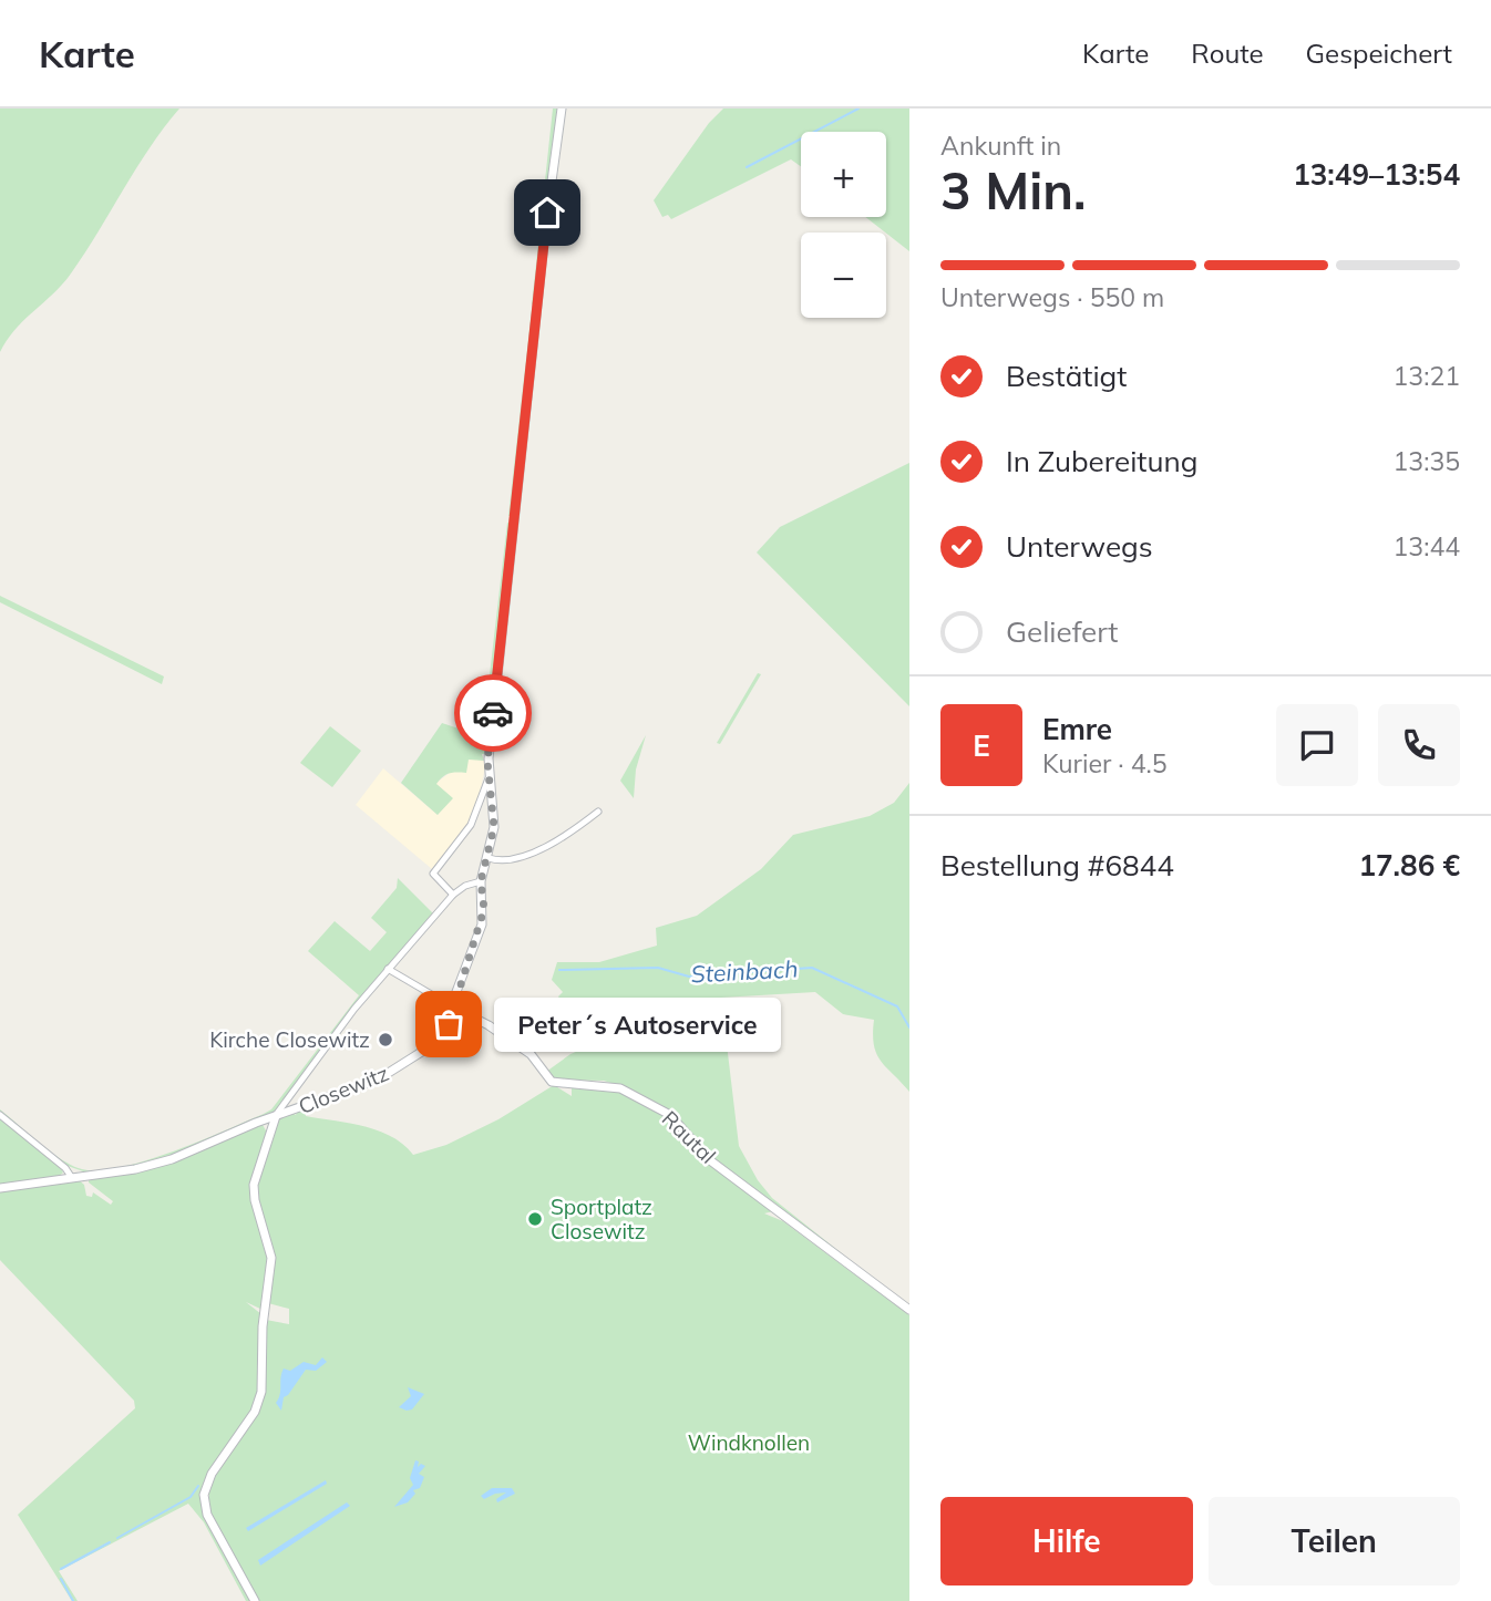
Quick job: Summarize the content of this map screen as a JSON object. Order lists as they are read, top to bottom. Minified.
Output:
{"streets":{"street":["Closewitz","Rautal"]},"crossings":[["Closewitz","Rautal"]],"water":["Steinbach"],"parks":["Windknollen"],"places":["Peter´s Autoservice","Kirche Closewitz","Sportplatz Closewitz"],"page":{"header":"Karte","nav":["Karte","Route","Gespeichert"],"heading":["3 Min.","Ankunft in","13:49–13:54"],"panel":["Emre","Kurier · 4.5","Bestellung #6844","17.86 €"],"map_buttons":["+","−"],"bar":"Unterwegs · 550 m","list":[["Bestätigt","13:21"],["In Zubereitung","13:35"],["Unterwegs","13:44"],"Geliefert"],"round":"E","bubble":"Peter´s Autoservice","buttons":["Hilfe","Teilen"]}}
